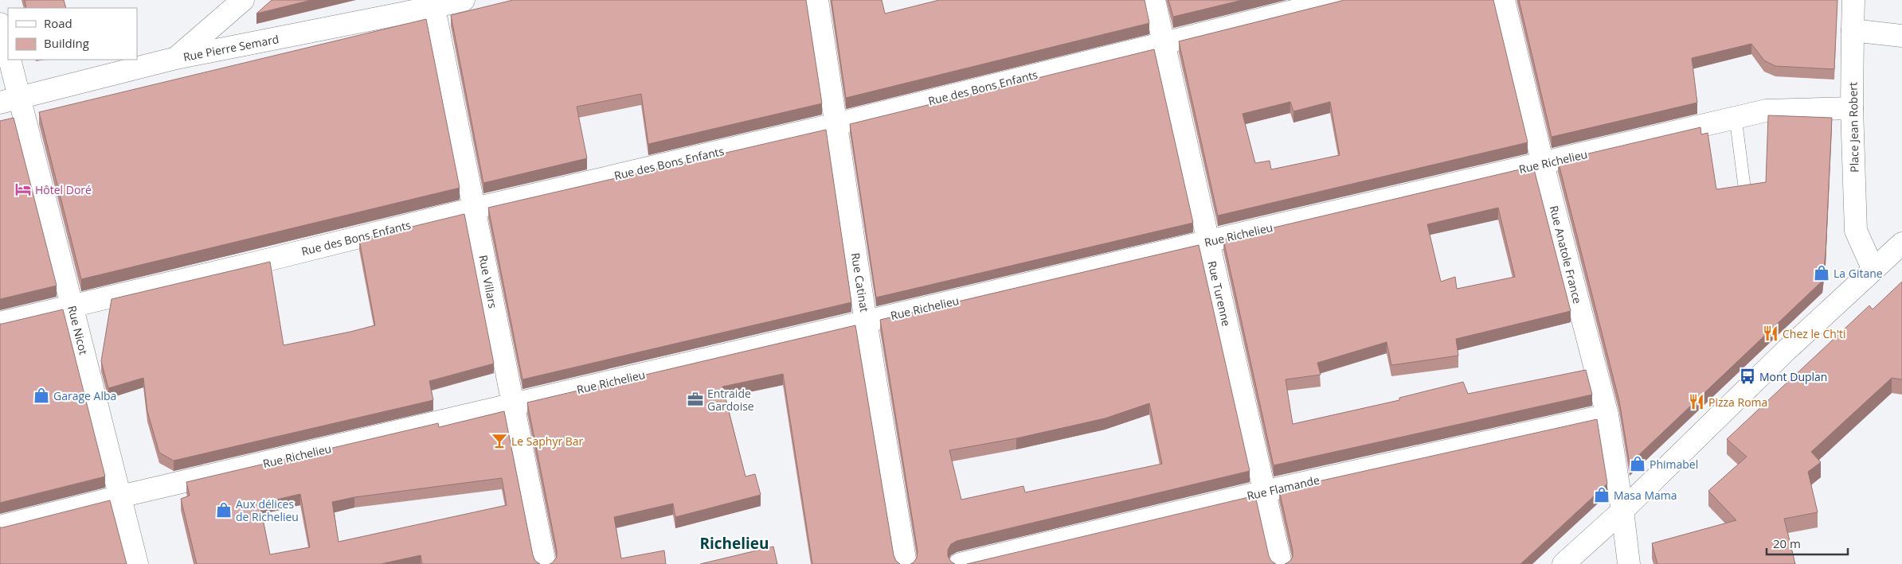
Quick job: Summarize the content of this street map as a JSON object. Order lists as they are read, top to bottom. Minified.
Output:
{"streets":{"street":["Rue Pierre Semard","Rue des Bons Enfants","Place Jean Robert","Rue Richelieu","Rue Anatole France","Rue Villars","Rue Catinat","Rue Turenne","Rue Nicot","Rue Flamande"]},"crossings":[["Rue Pierre Semard","Rue Villars"],["Rue Pierre Semard","Rue Nicot"],["Rue des Bons Enfants","Rue Villars"],["Rue des Bons Enfants","Rue Catinat"],["Rue des Bons Enfants","Rue Turenne"],["Rue des Bons Enfants","Rue Nicot"],["Place Jean Robert","Rue Richelieu"],["Rue Richelieu","Rue Anatole France"],["Rue Richelieu","Rue Villars"],["Rue Richelieu","Rue Catinat"],["Rue Richelieu","Rue Turenne"],["Rue Richelieu","Rue Nicot"],["Rue Anatole France","Rue Flamande"],["Rue Turenne","Rue Flamande"]],"districts":["Richelieu"],"places":{"hotel":["Hôtel Doré"],"shop":["La Gitane","Garage Alba","Phimabel","Masa Mama","Aux délices de Richelieu"],"restaurant":["Chez le Ch'ti","Pizza Roma"],"bus stop":["Mont Duplan"],"office":["Entraide Gardoise"],"bar":["Le Saphyr Bar"]},"legend":["Road","Building"],"scale_bar":"20 m"}
